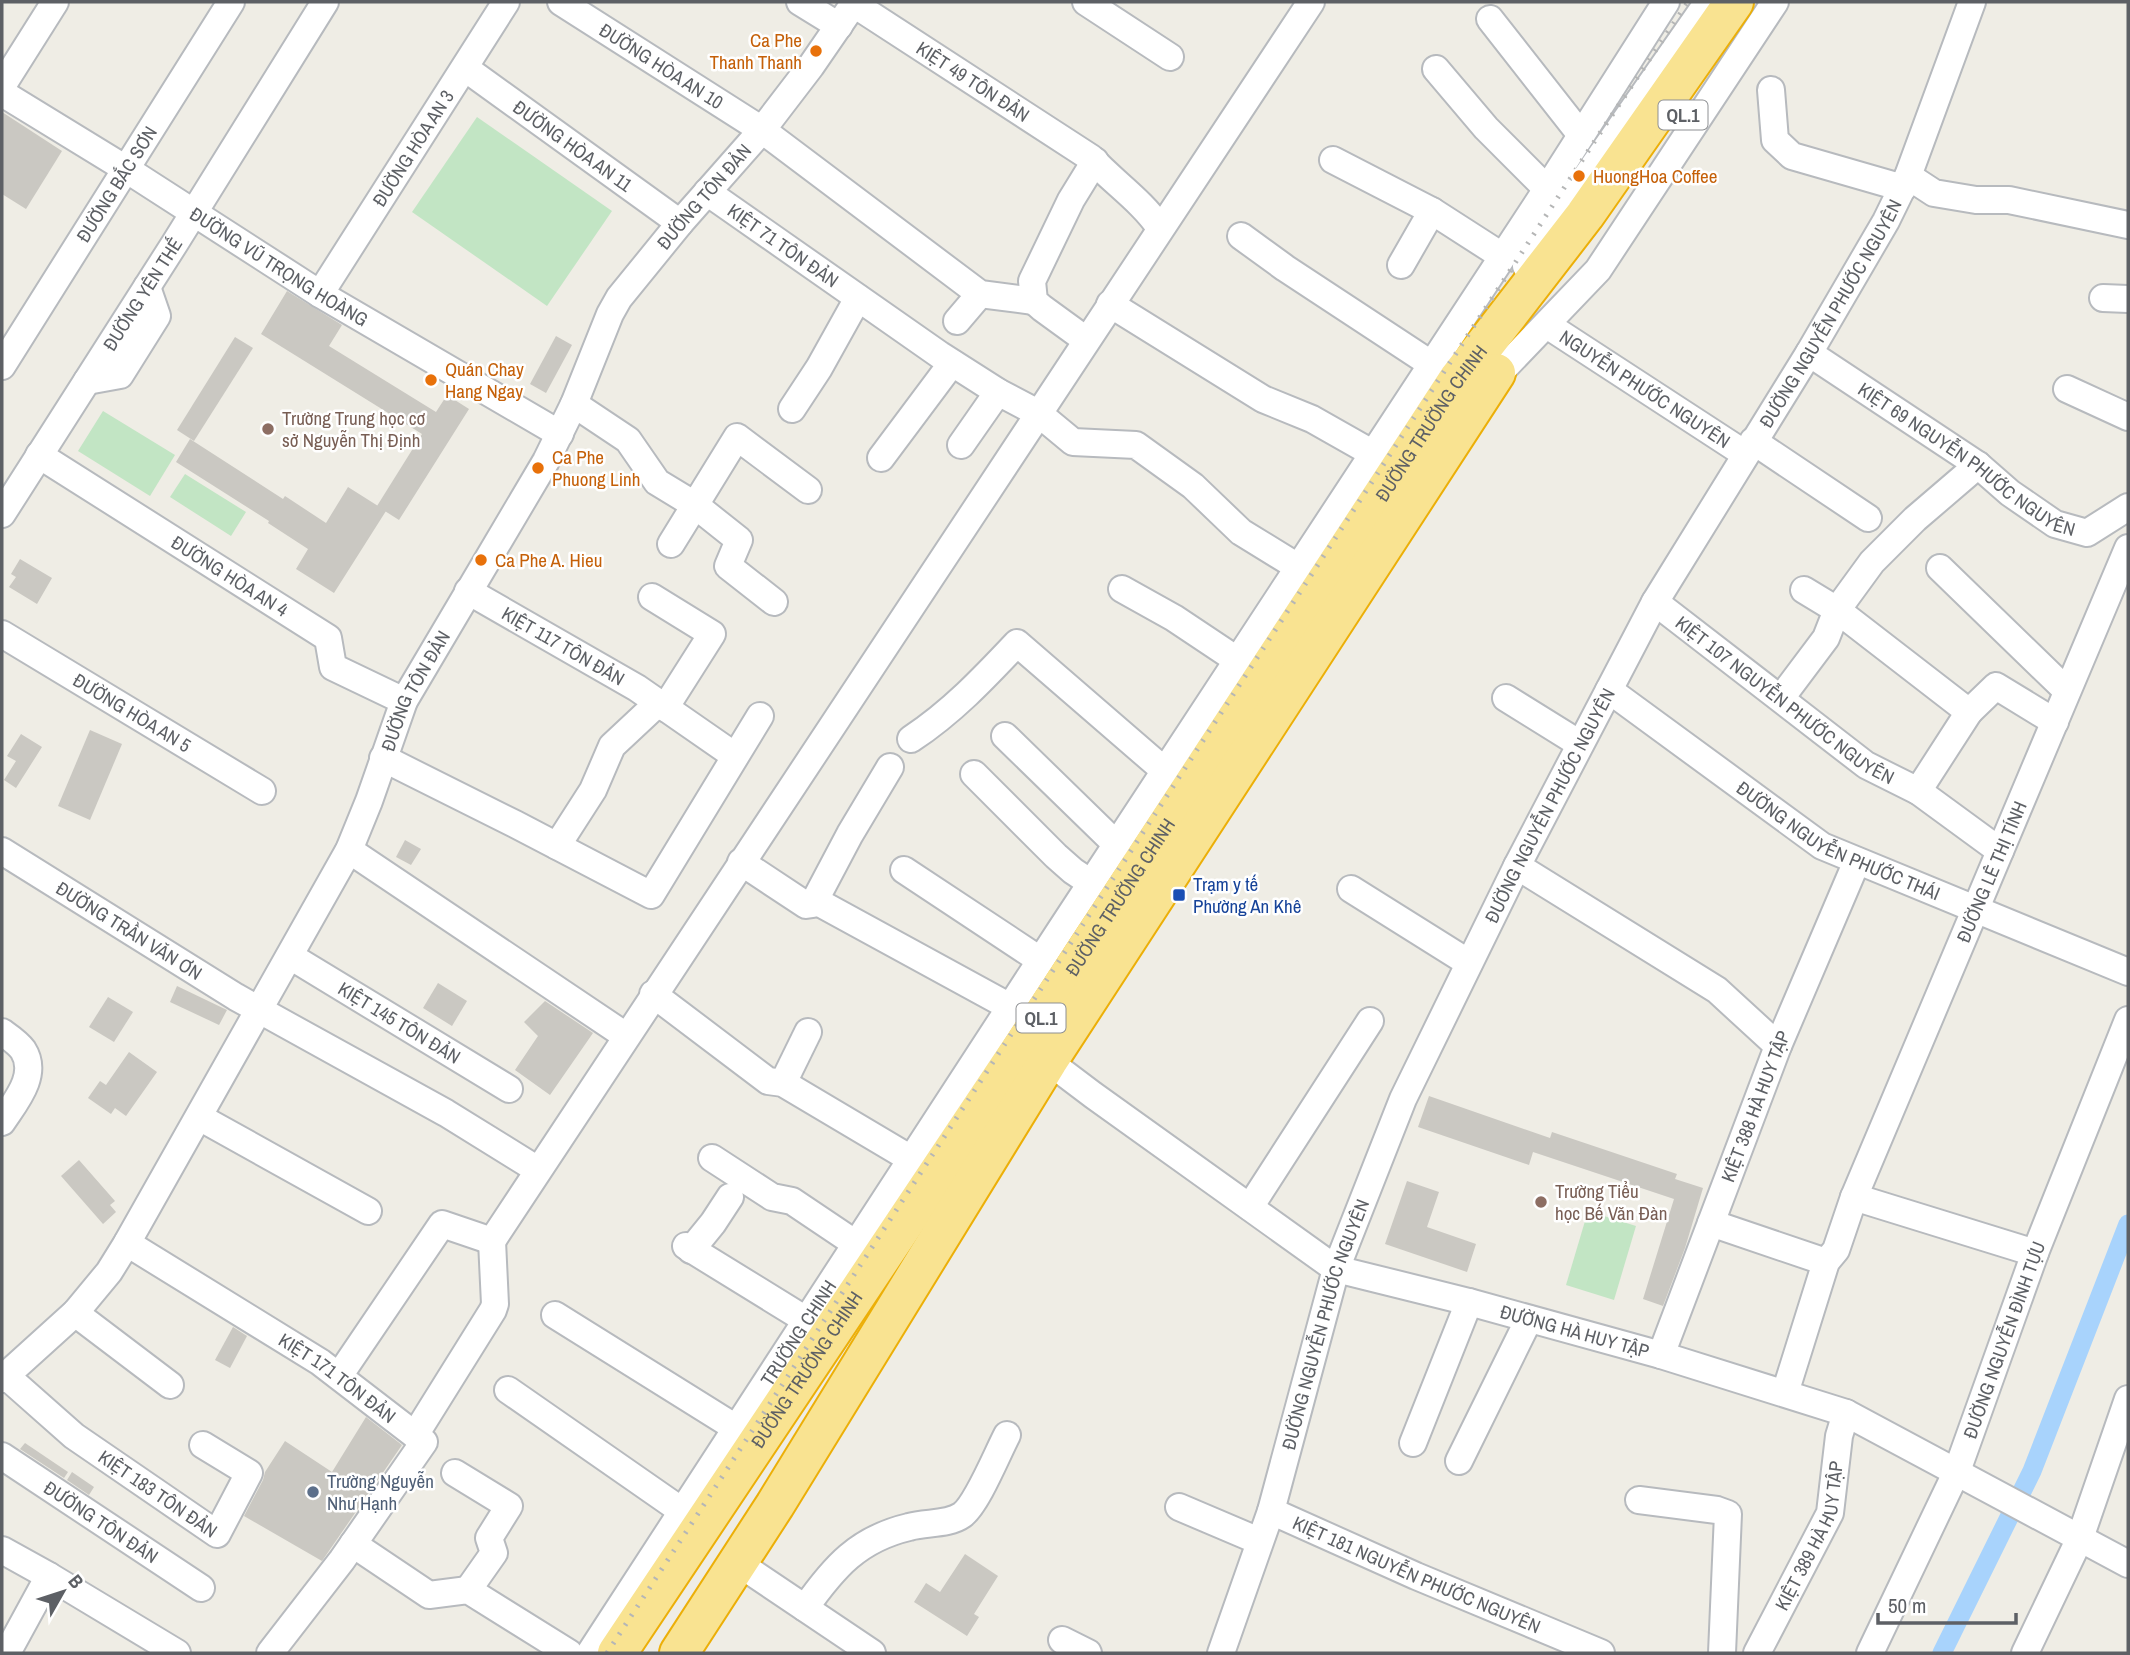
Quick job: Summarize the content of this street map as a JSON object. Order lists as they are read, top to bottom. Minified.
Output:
{"streets":{"highway":["QL.1","ĐƯỜNG TRƯỜNG CHINH"],"street":["ĐƯỜNG HÒA AN 10","KIỆT 49 TÔN ĐẢN","ĐƯỜNG HÒA AN 11","ĐƯỜNG HÒA AN 3","ĐƯỜNG BẮC SƠN","ĐƯỜNG TÔN ĐẢN","KIỆT 71 TÔN ĐẢN","ĐƯỜNG VŨ TRỌNG HOÀNG","ĐƯỜNG YÊN THẾ","ĐƯỜNG NGUYỄN PHƯỚC NGUYÊN","NGUYỄN PHƯỚC NGUYÊN","KIỆT 69 NGUYỄN PHƯỚC NGUYÊN","ĐƯỜNG HÒA AN 4","KIỆT 117 TÔN ĐẢN","KIỆT 107 NGUYỄN PHƯỚC NGUYÊN","ĐƯỜNG HÒA AN 5","ĐƯỜNG NGUYỄN PHƯỚC THÁI","ĐƯỜNG LÊ THỊ TÍNH","ĐƯỜNG TRẦN VĂN ƠN","KIỆT 145 TÔN ĐẢN","KIỆT 388 HÀ HUY TẬP","ĐƯỜNG HÀ HUY TẬP","TRƯỜNG CHINH","ĐƯỜNG NGUYỄN ĐÌNH TỰU","KIỆT 171 TÔN ĐẢN","KIỆT 183 TÔN ĐẢN","KIỆT 389 HÀ HUY TẬP","KIỆT 181 NGUYỄN PHƯỚC NGUYÊN"]},"crossings":[["ĐƯỜNG HÒA AN 10","ĐƯỜNG TÔN ĐẢN"],["KIỆT 49 TÔN ĐẢN","ĐƯỜNG TÔN ĐẢN"],["QL.1","ĐƯỜNG TRƯỜNG CHINH"],["ĐƯỜNG HÒA AN 11","ĐƯỜNG HÒA AN 3"],["ĐƯỜNG HÒA AN 11","ĐƯỜNG TÔN ĐẢN"],["ĐƯỜNG HÒA AN 3","ĐƯỜNG VŨ TRỌNG HOÀNG"],["ĐƯỜNG BẮC SƠN","ĐƯỜNG VŨ TRỌNG HOÀNG"],["ĐƯỜNG TÔN ĐẢN","KIỆT 71 TÔN ĐẢN"],["ĐƯỜNG TÔN ĐẢN","ĐƯỜNG VŨ TRỌNG HOÀNG"],["ĐƯỜNG TÔN ĐẢN","ĐƯỜNG HÒA AN 4"],["ĐƯỜNG TÔN ĐẢN","KIỆT 117 TÔN ĐẢN"],["ĐƯỜNG TÔN ĐẢN","ĐƯỜNG TRẦN VĂN ƠN"],["ĐƯỜNG TÔN ĐẢN","KIỆT 145 TÔN ĐẢN"],["ĐƯỜNG TÔN ĐẢN","KIỆT 171 TÔN ĐẢN"],["ĐƯỜNG TÔN ĐẢN","KIỆT 183 TÔN ĐẢN"],["KIỆT 71 TÔN ĐẢN","ĐƯỜNG TRƯỜNG CHINH"],["ĐƯỜNG VŨ TRỌNG HOÀNG","ĐƯỜNG YÊN THẾ"],["ĐƯỜNG YÊN THẾ","ĐƯỜNG HÒA AN 4"],["ĐƯỜNG NGUYỄN PHƯỚC NGUYÊN","NGUYỄN PHƯỚC NGUYÊN"],["ĐƯỜNG NGUYỄN PHƯỚC NGUYÊN","KIỆT 69 NGUYỄN PHƯỚC NGUYÊN"],["ĐƯỜNG NGUYỄN PHƯỚC NGUYÊN","KIỆT 107 NGUYỄN PHƯỚC NGUYÊN"],["ĐƯỜNG NGUYỄN PHƯỚC NGUYÊN","ĐƯỜNG NGUYỄN PHƯỚC THÁI"],["ĐƯỜNG NGUYỄN PHƯỚC NGUYÊN","ĐƯỜNG HÀ HUY TẬP"],["ĐƯỜNG NGUYỄN PHƯỚC NGUYÊN","KIỆT 181 NGUYỄN PHƯỚC NGUYÊN"],["ĐƯỜNG TRƯỜNG CHINH","ĐƯỜNG HÀ HUY TẬP"],["ĐƯỜNG TRƯỜNG CHINH","TRƯỜNG CHINH"],["KIỆT 107 NGUYỄN PHƯỚC NGUYÊN","ĐƯỜNG LÊ THỊ TÍNH"],["ĐƯỜNG NGUYỄN PHƯỚC THÁI","ĐƯỜNG LÊ THỊ TÍNH"],["ĐƯỜNG NGUYỄN PHƯỚC THÁI","KIỆT 388 HÀ HUY TẬP"],["ĐƯỜNG LÊ THỊ TÍNH","ĐƯỜNG HÀ HUY TẬP"],["KIỆT 388 HÀ HUY TẬP","ĐƯỜNG HÀ HUY TẬP"],["ĐƯỜNG HÀ HUY TẬP","ĐƯỜNG NGUYỄN ĐÌNH TỰU"],["ĐƯỜNG HÀ HUY TẬP","KIỆT 389 HÀ HUY TẬP"]],"places":{"other":["Ca Phe Thanh Thanh","HuongHoa Coffee","Quán Chay Hang Ngay","Trường Trung học cơ sở Nguyễn Thị Định","Ca Phe Phuong Linh","Ca Phe A. Hieu","Trường Tiểu học Bế Văn Đàn","Trường Nguyễn Như Hạnh"],"transit":["Trạm y tế Phường An Khê"]},"scale_bar":"50 m","north":"top right"}
